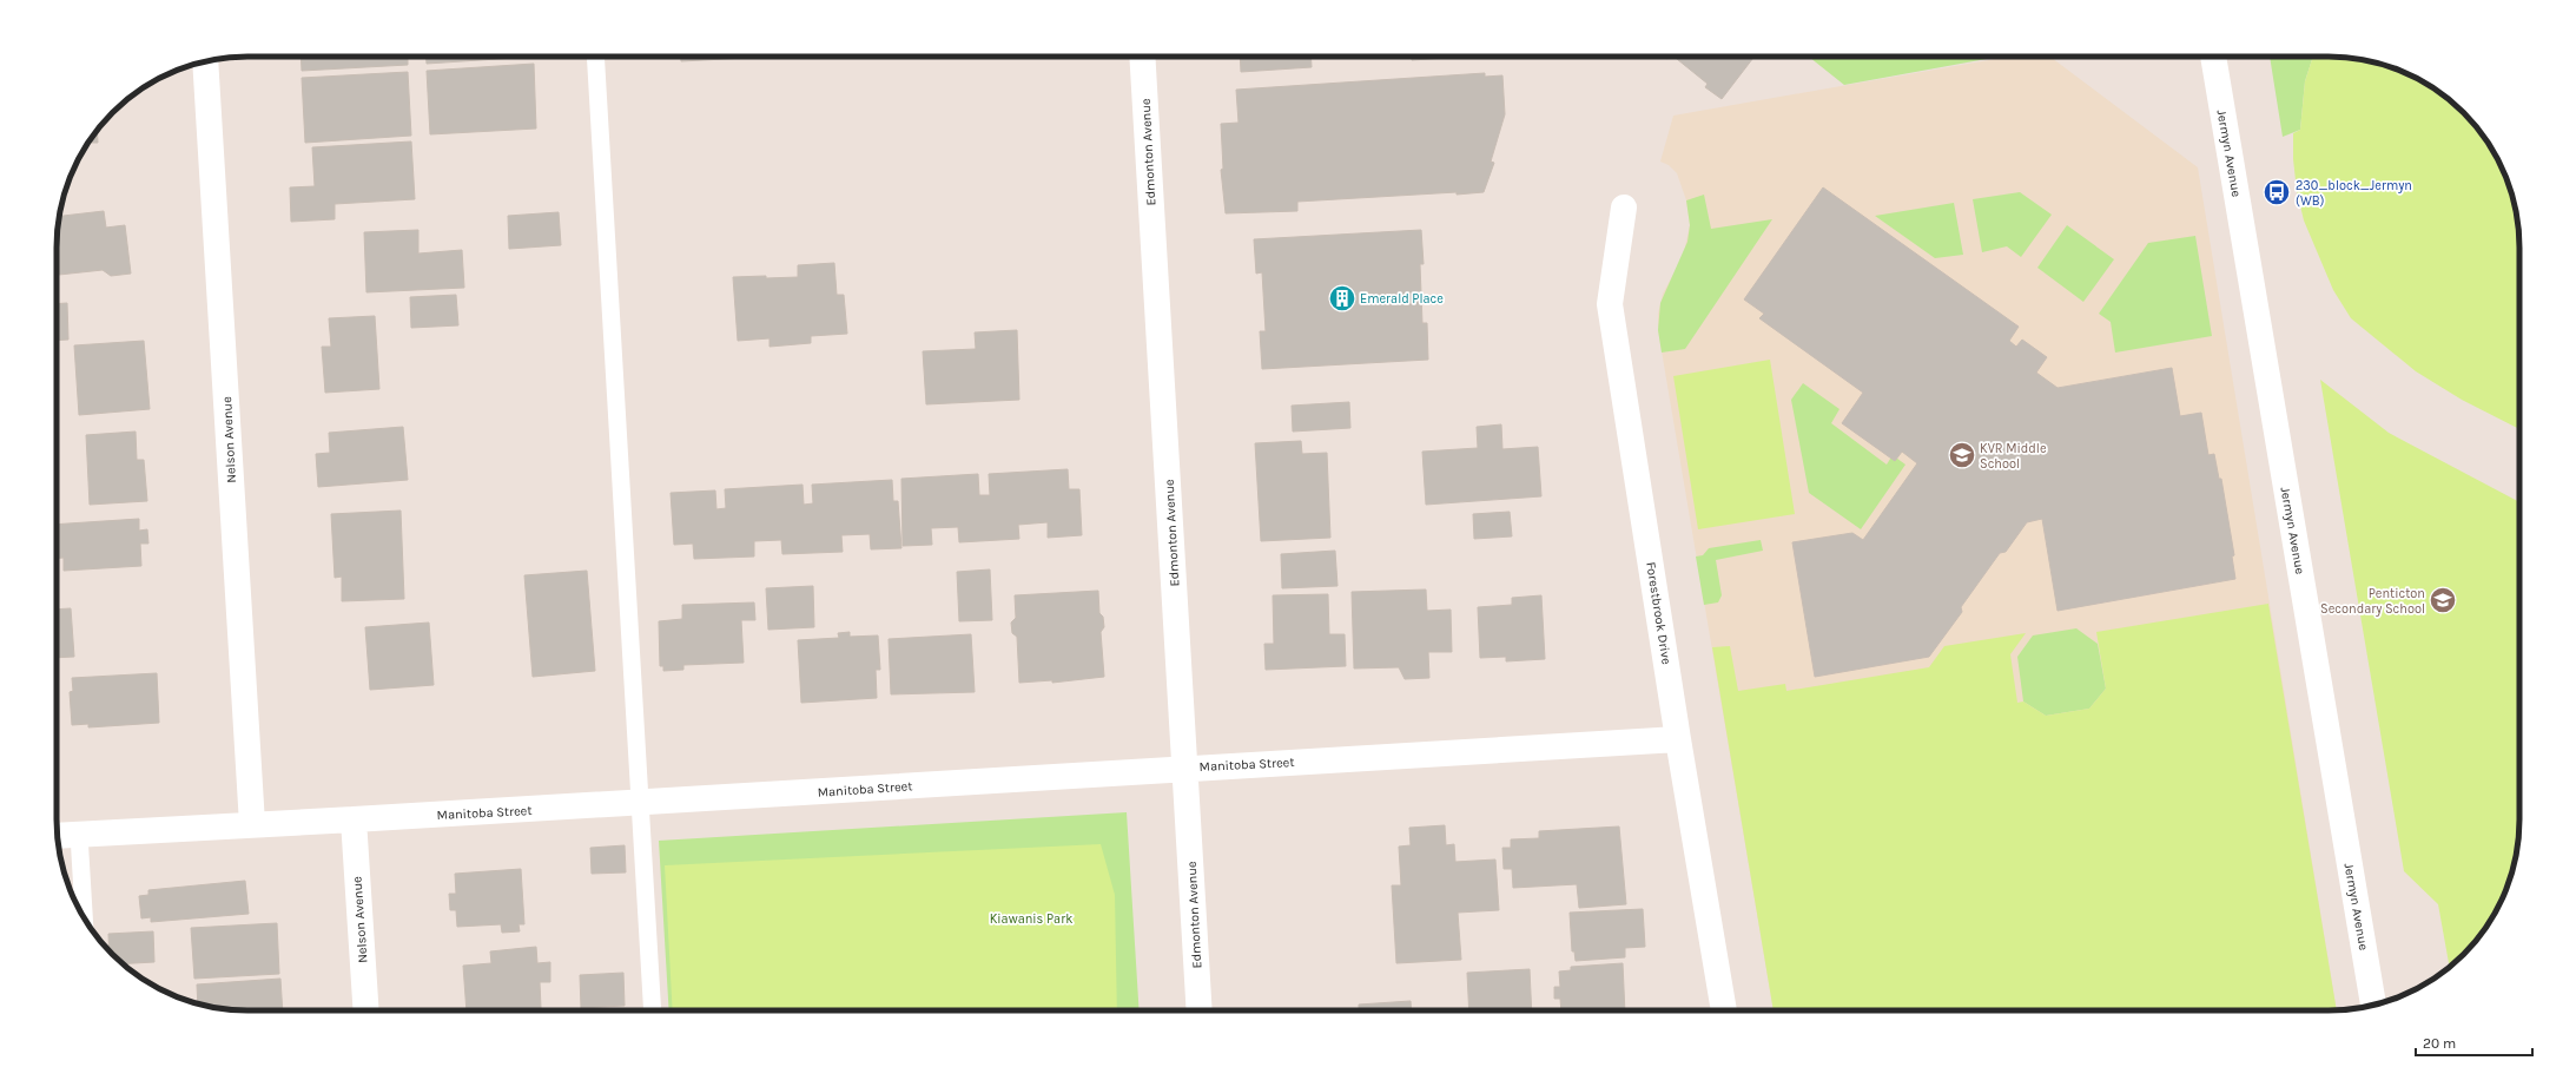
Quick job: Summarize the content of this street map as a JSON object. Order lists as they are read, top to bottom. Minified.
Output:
{"streets":{"street":["Edmonton Avenue","Jermyn Avenue","Nelson Avenue","Forestbrook Drive","Manitoba Street"]},"crossings":[["Edmonton Avenue","Manitoba Street"],["Nelson Avenue","Manitoba Street"],["Forestbrook Drive","Manitoba Street"]],"parks":["Kiawanis Park"],"places":{"bus stop":["230_block_Jermyn (WB)"],"building":["Emerald Place"],"school or university":["KVR Middle School","Penticton Secondary School"]},"scale_bar":"20 m"}
